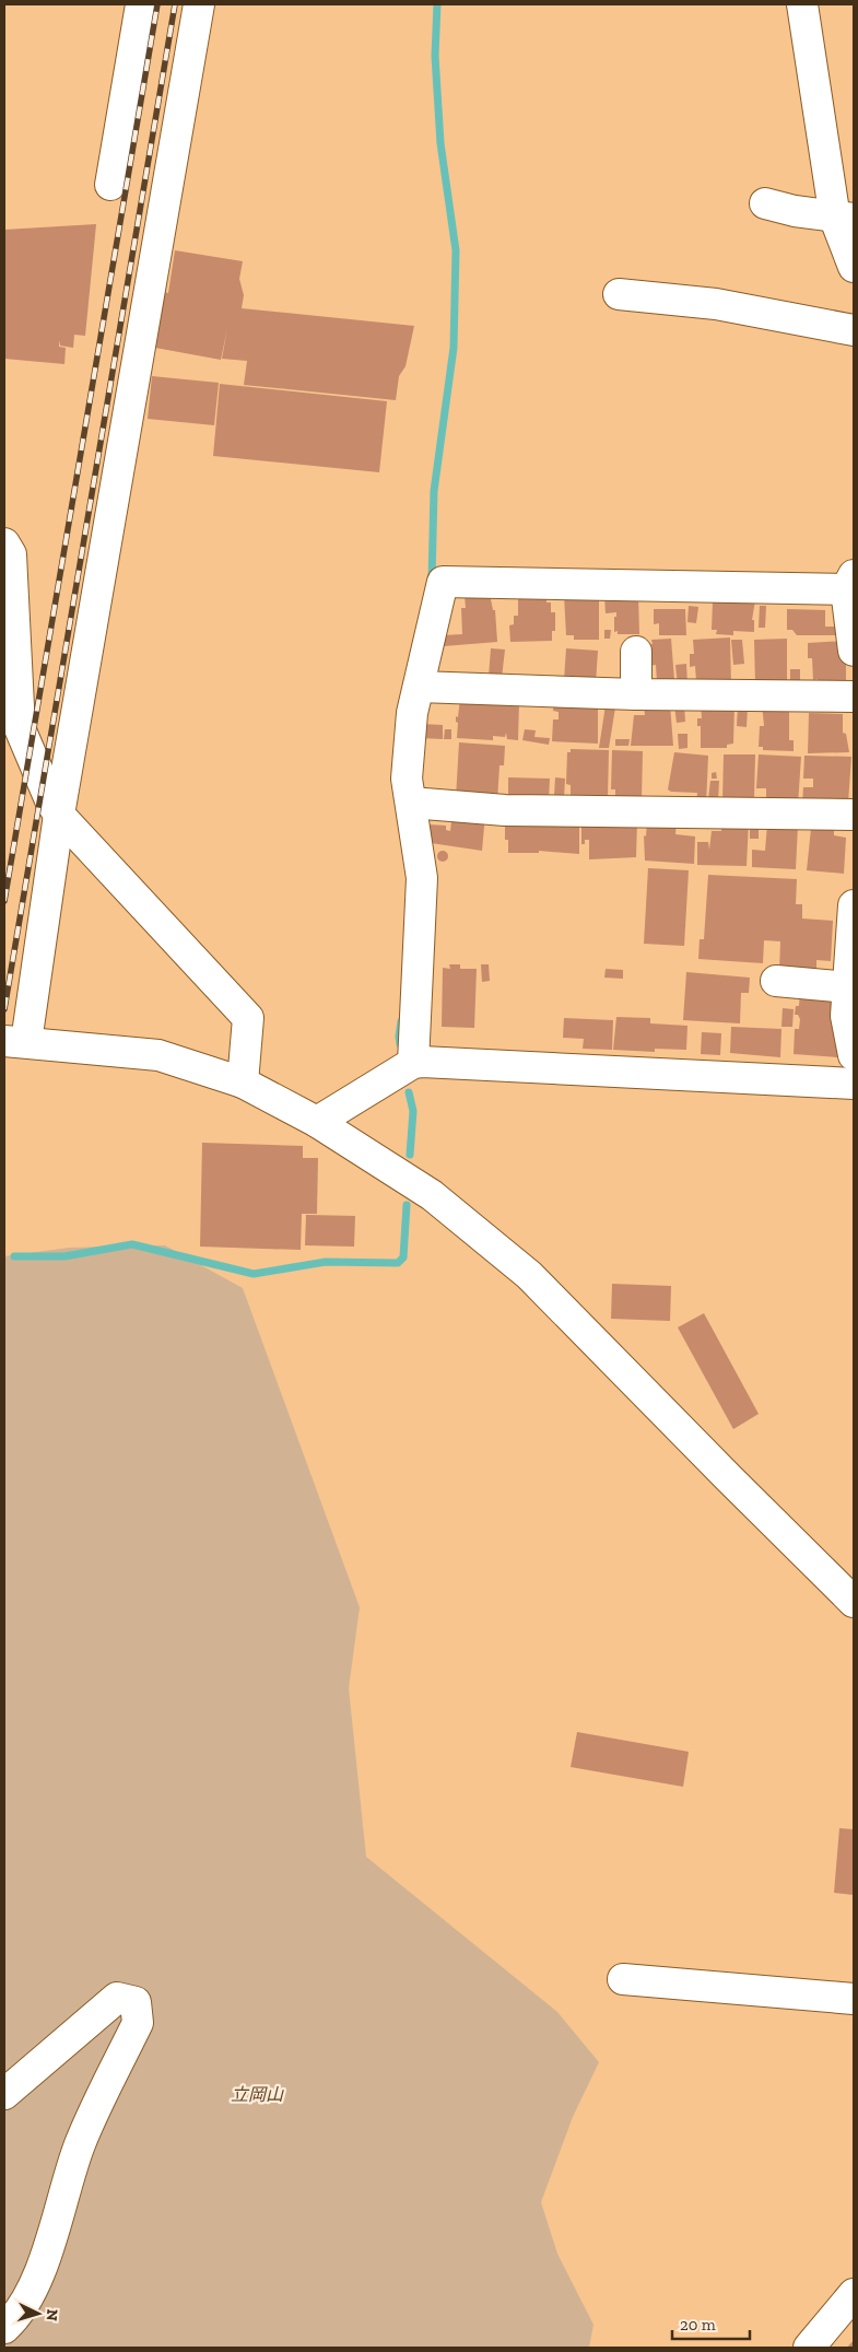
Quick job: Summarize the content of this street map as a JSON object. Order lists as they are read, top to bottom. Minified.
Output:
{"parks":["立岡山"],"scale_bar":"20 m","north":"right"}
